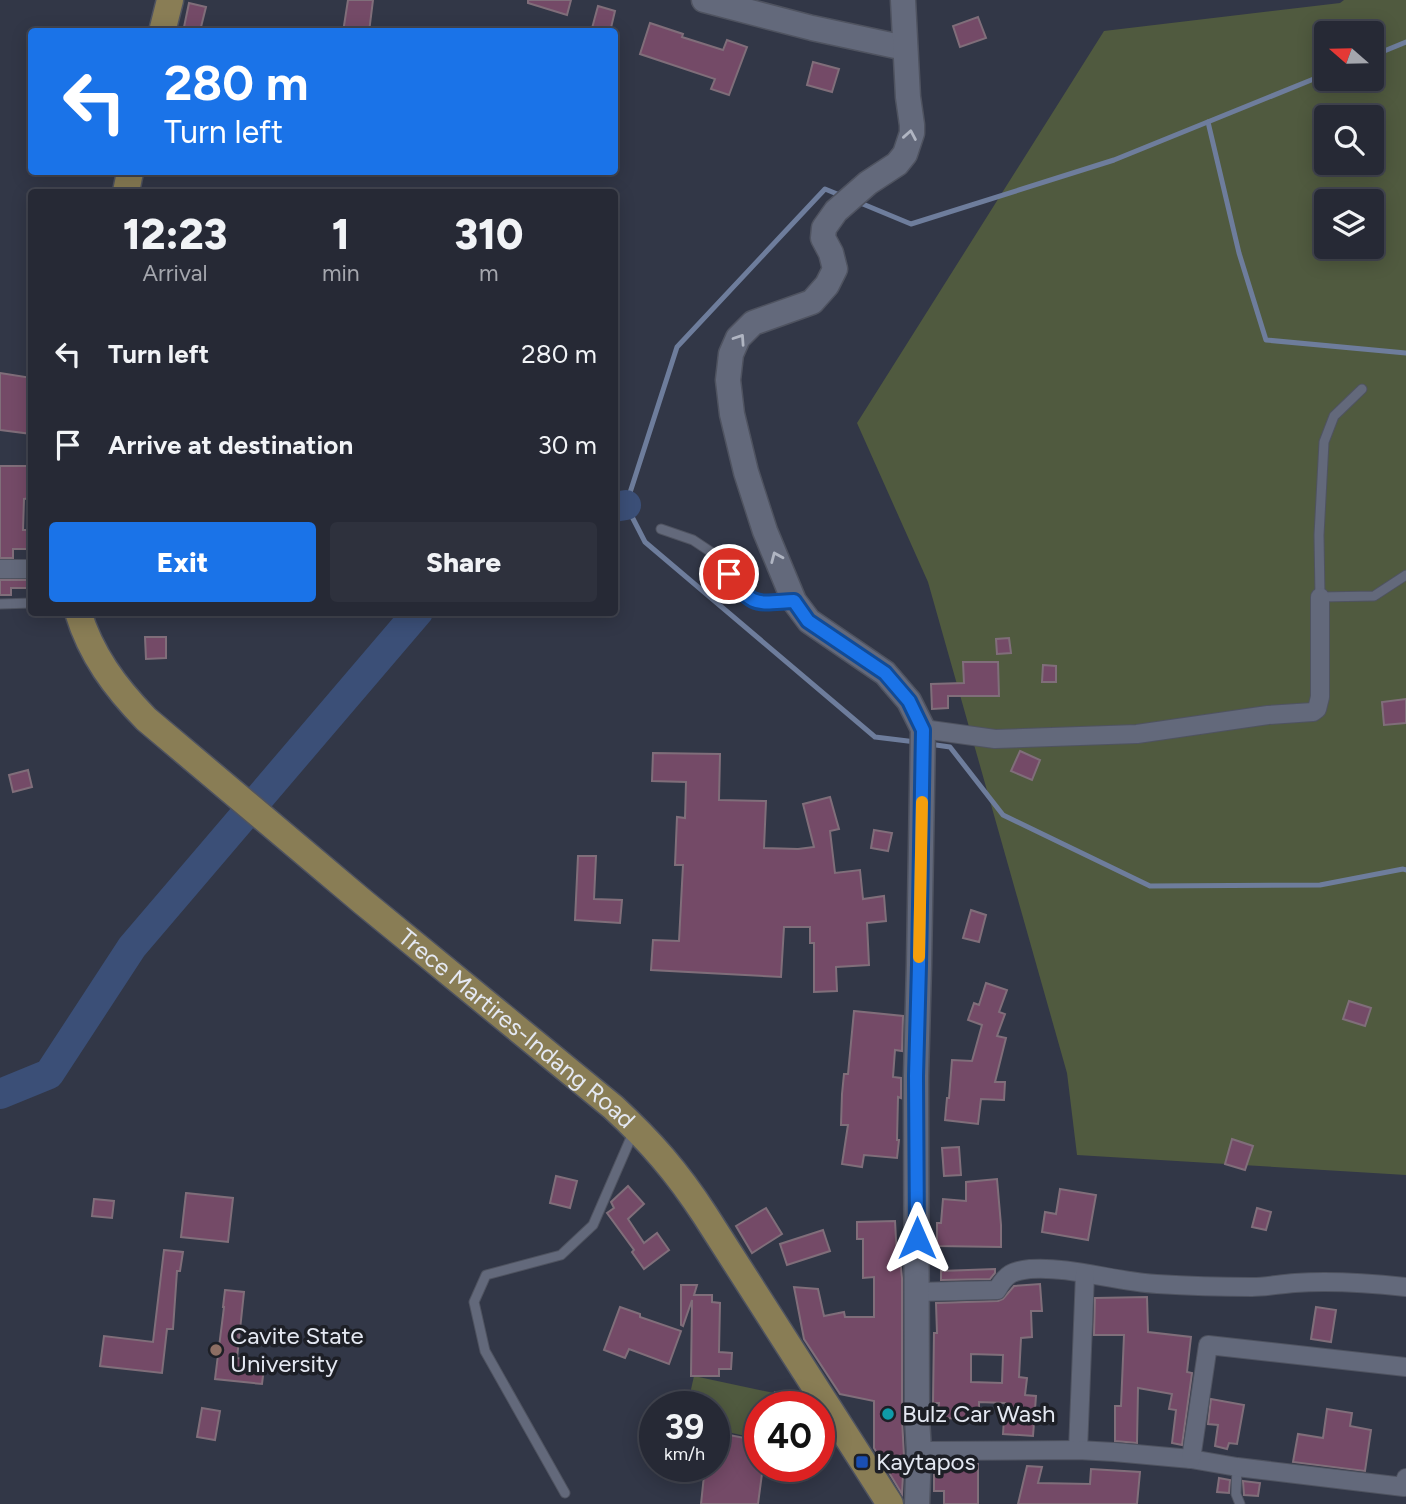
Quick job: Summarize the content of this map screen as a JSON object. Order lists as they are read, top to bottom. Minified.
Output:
{"streets":{"main road":["Trece Martires-Indang Road"]},"places":{"other":["Cavite State University","Bulz Car Wash"],"transit":["Kaytapos"]},"north":"left","page":{"turn":["280 m","Turn left"],"eta":["12:23","Arrival","1","min","310","m"],"list":[{"name":"Turn left","value":"280 m"},{"name":"Arrive at destination","value":"30 m"}],"buttons":["Exit","Share"],"speed":"39 km/h","limit":"40"}}
